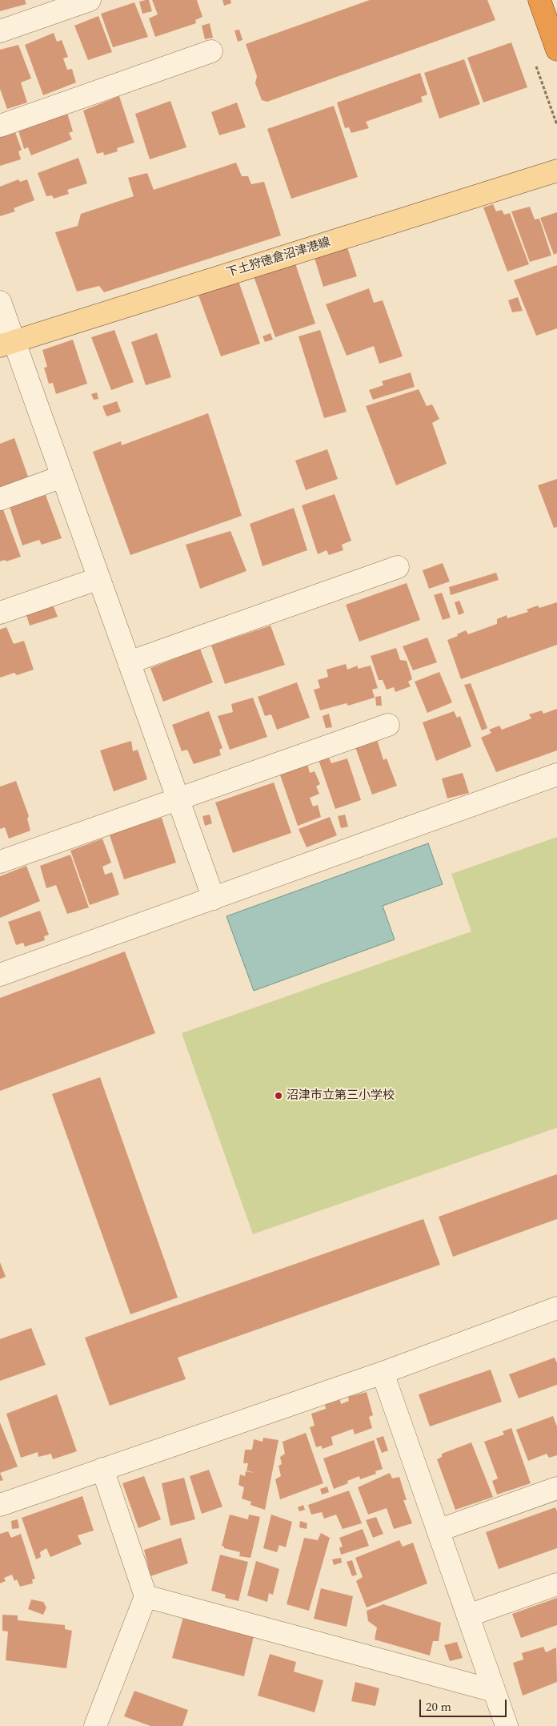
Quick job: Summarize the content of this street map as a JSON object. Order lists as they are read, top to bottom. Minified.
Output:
{"streets":{"main road":["下土狩徳倉沼津港線"]},"places":["沼津市立第三小学校"],"scale_bar":"20 m"}
